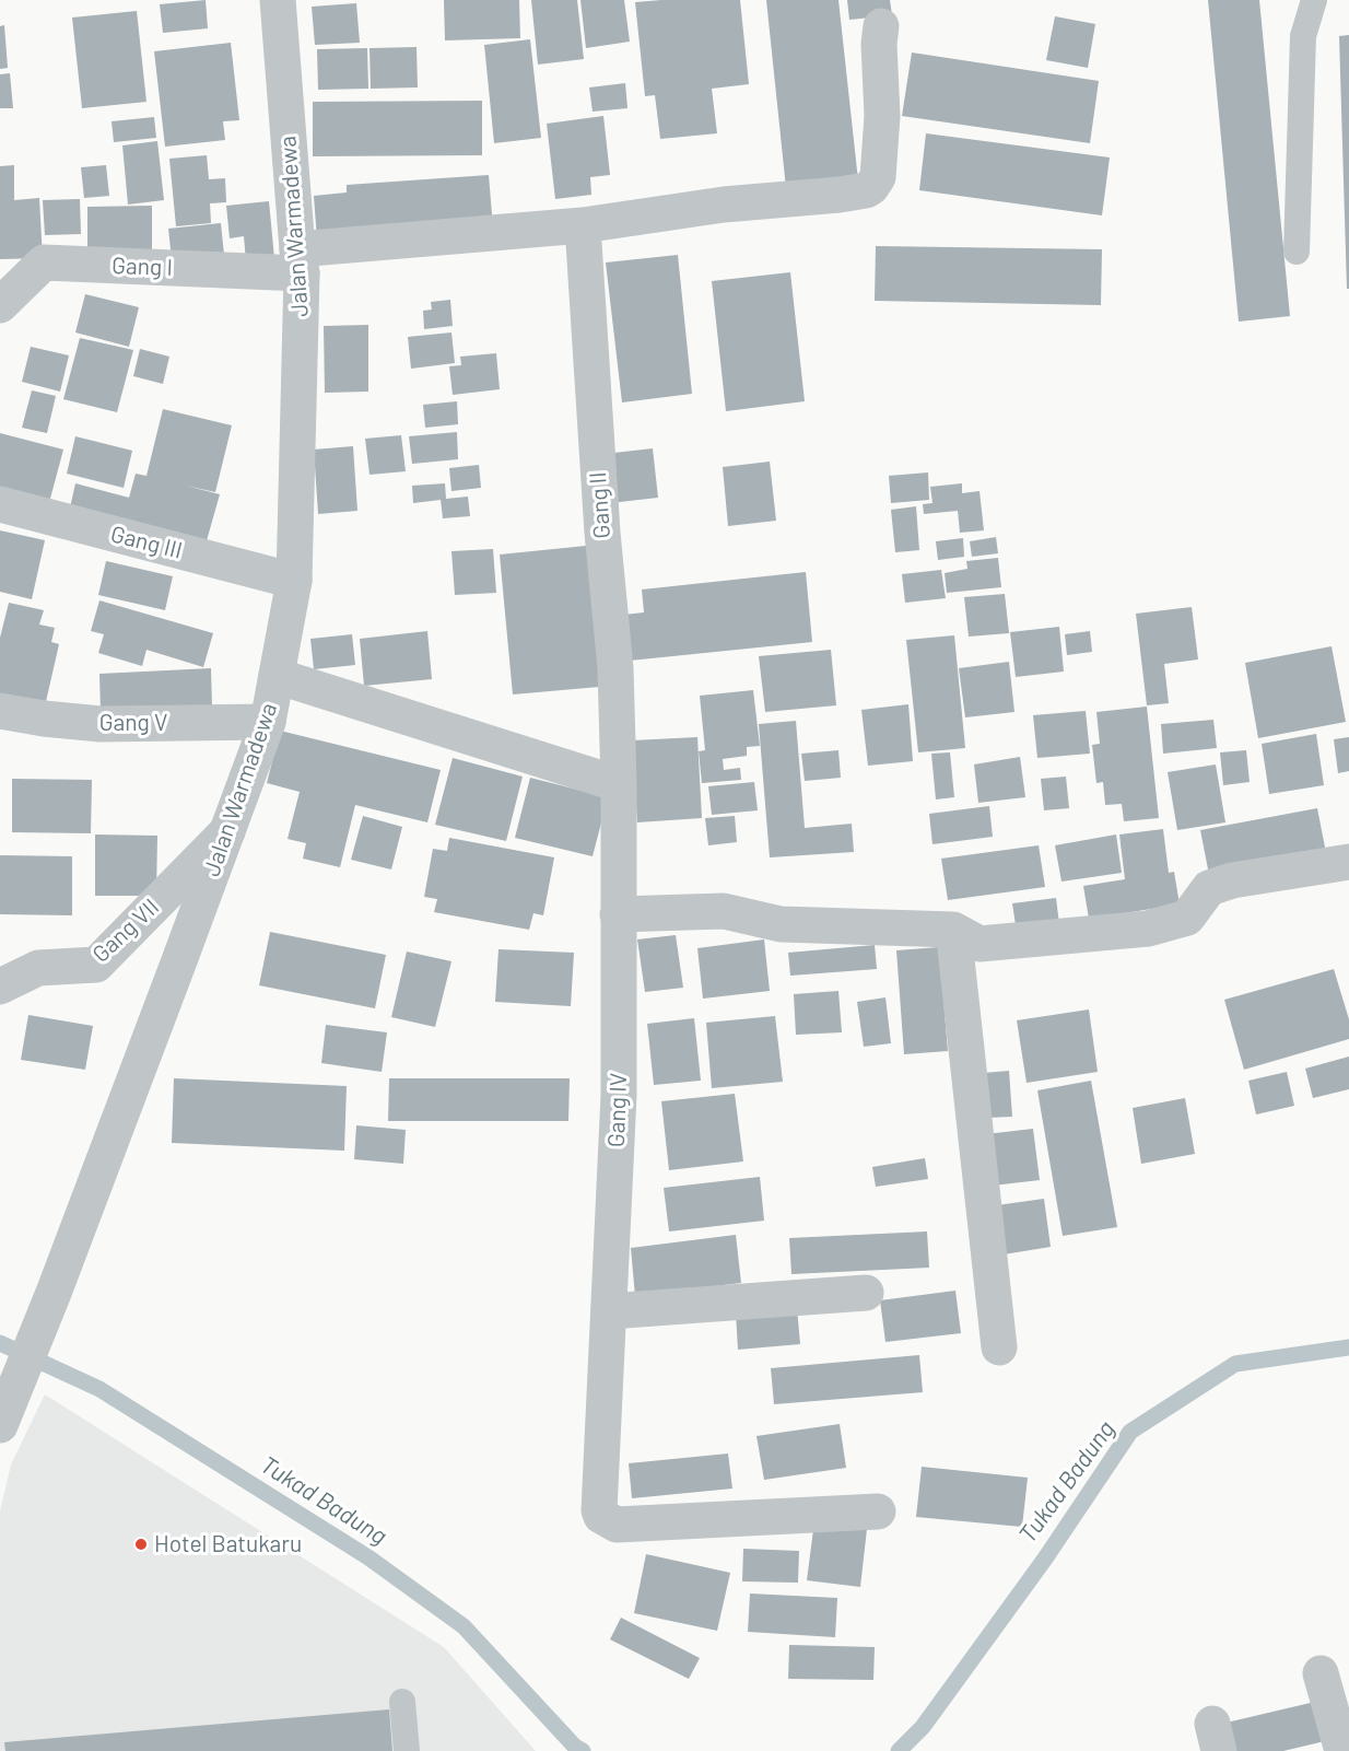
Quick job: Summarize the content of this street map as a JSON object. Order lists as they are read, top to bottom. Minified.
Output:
{"streets":{"street":["Jalan Warmadewa","Gang I","Gang II","Gang III","Gang V","Gang VII","Gang IV"]},"crossings":[["Jalan Warmadewa","Gang I"],["Jalan Warmadewa","Gang III"],["Jalan Warmadewa","Gang V"],["Jalan Warmadewa","Gang VII"],["Gang II","Gang IV"]],"water":["Tukad Badung"],"places":["Hotel Batukaru"]}
